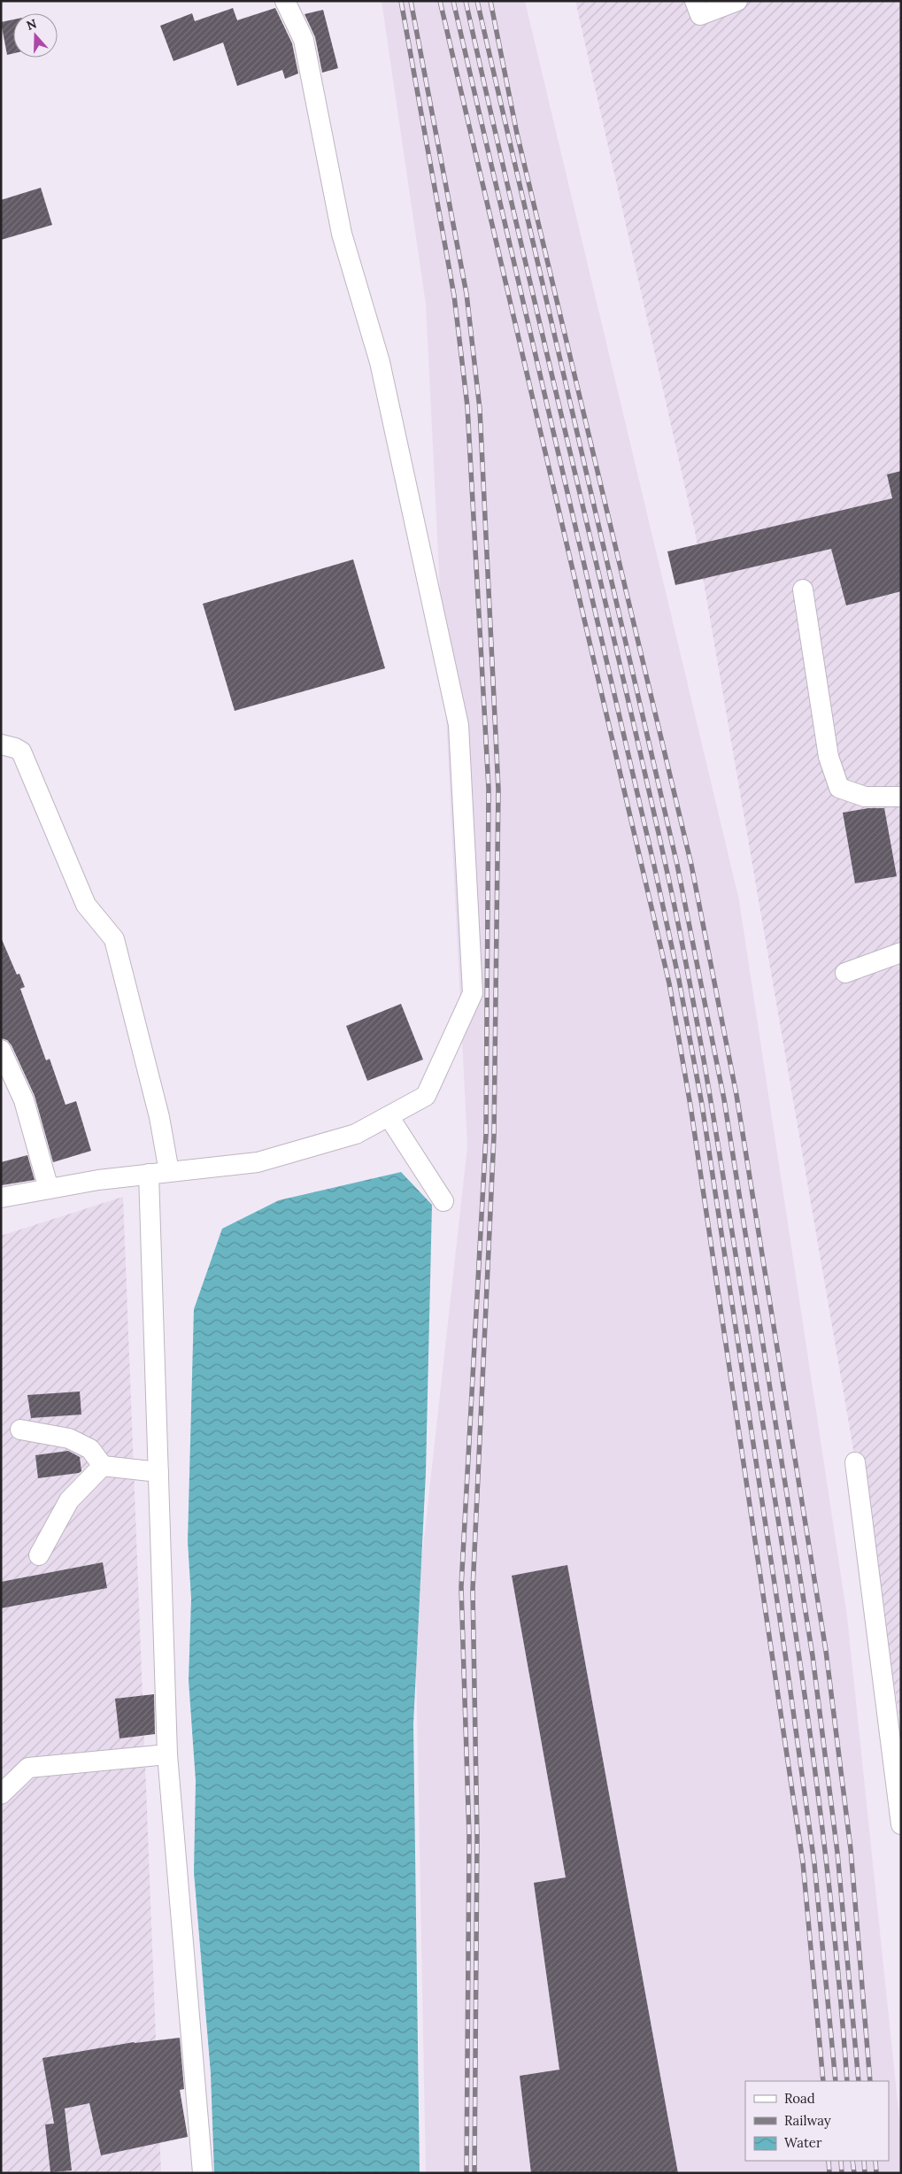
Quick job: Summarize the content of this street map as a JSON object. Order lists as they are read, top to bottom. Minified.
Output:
{"legend":["Road","Railway","Water"],"north":"top"}
